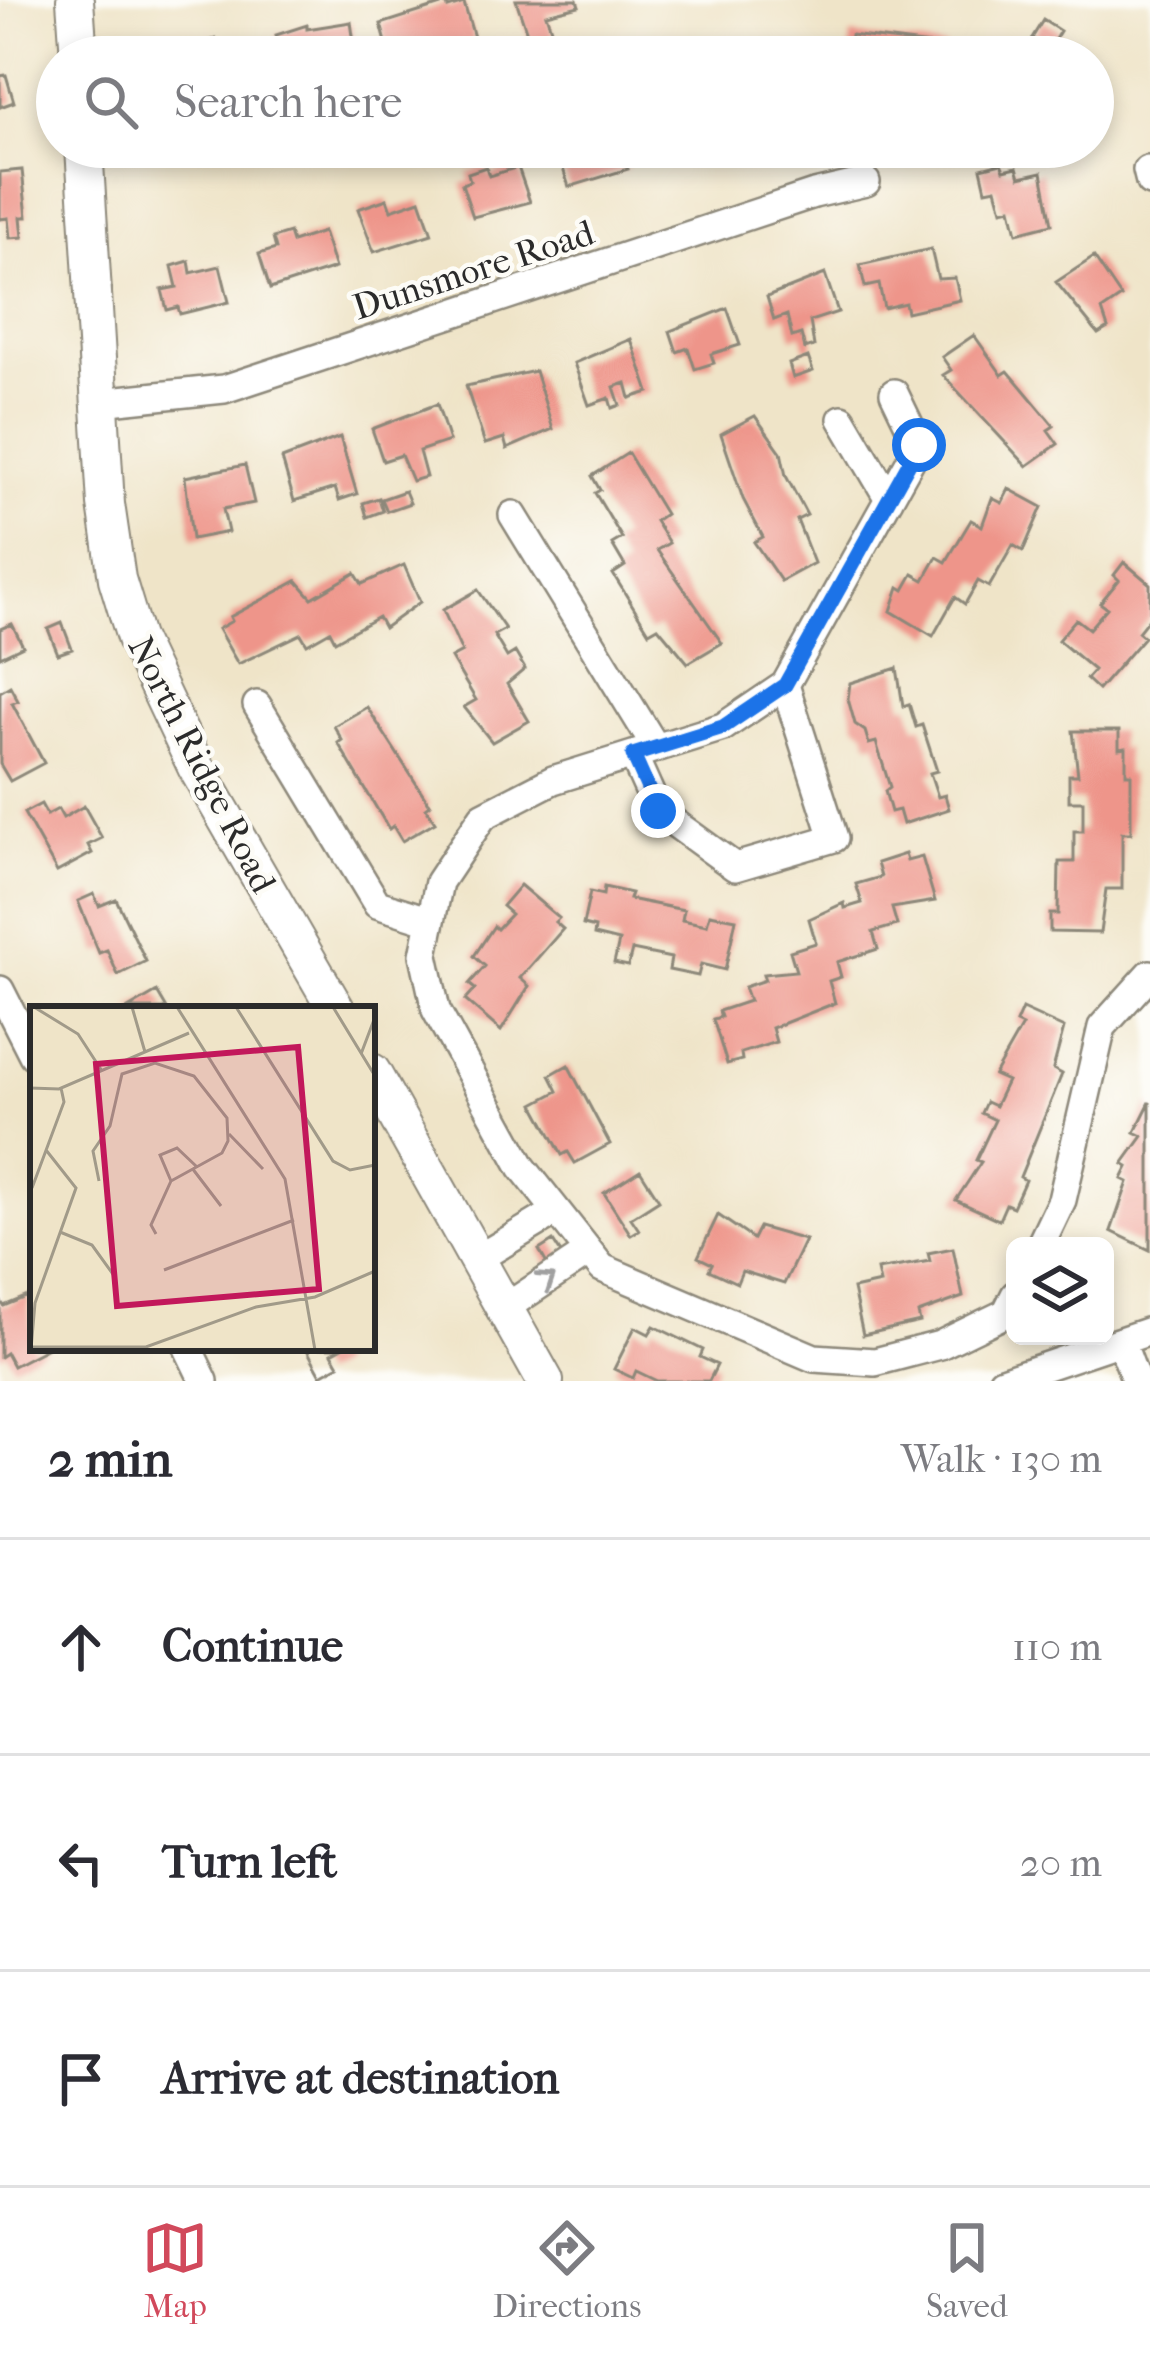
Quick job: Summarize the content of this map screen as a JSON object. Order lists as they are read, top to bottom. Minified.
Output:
{"streets":{"main road":["North Ridge Road"],"street":["Dunsmore Road"]},"crossings":[["Dunsmore Road","North Ridge Road"]],"page":{"search":"Search here","heading":["2 min","Walk · 130 m"],"list":[["Continue","110 m"],["Turn left","20 m"],"Arrive at destination"],"nav":["Map","Directions","Saved"]}}
